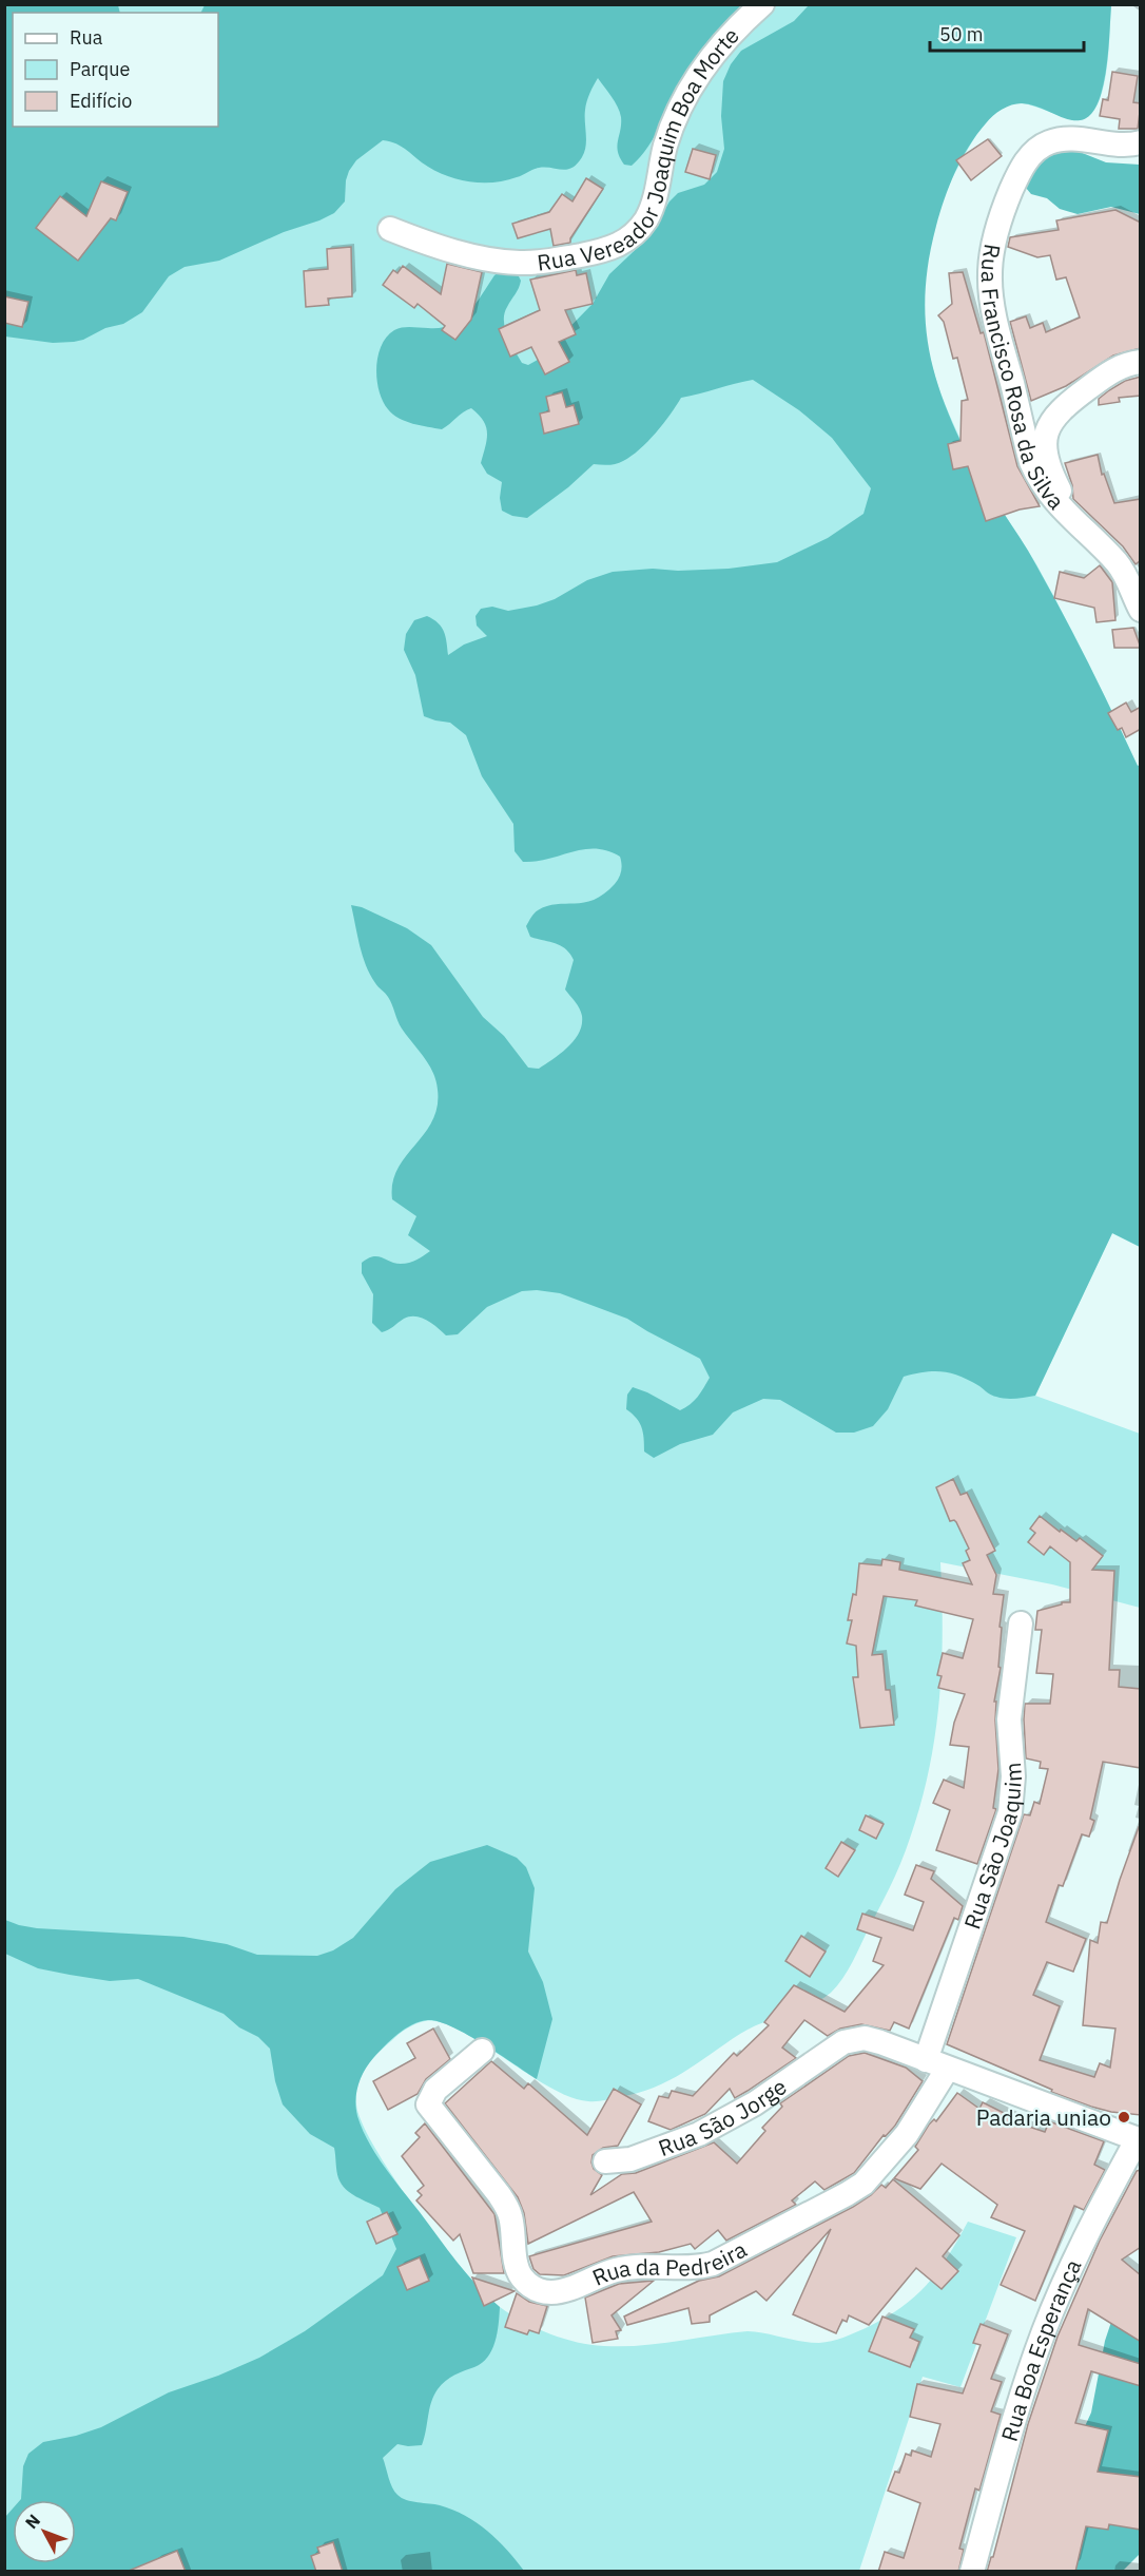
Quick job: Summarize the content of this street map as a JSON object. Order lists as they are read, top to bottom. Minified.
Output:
{"streets":{"street":["Rua Vereador Joaquim Boa Morte","Rua Francisco Rosa da Silva","Rua São Joaquim","Rua São Jorge","Rua da Pedreira","Rua Boa Esperança"]},"crossings":[["Rua São Joaquim","Rua São Jorge"],["Rua São Joaquim","Rua da Pedreira"],["Rua São Jorge","Rua da Pedreira"],["Rua São Jorge","Rua Boa Esperança"]],"places":["Padaria uniao"],"legend":["Rua","Parque","Edifício"],"scale_bar":"50 m","north":"top left"}
